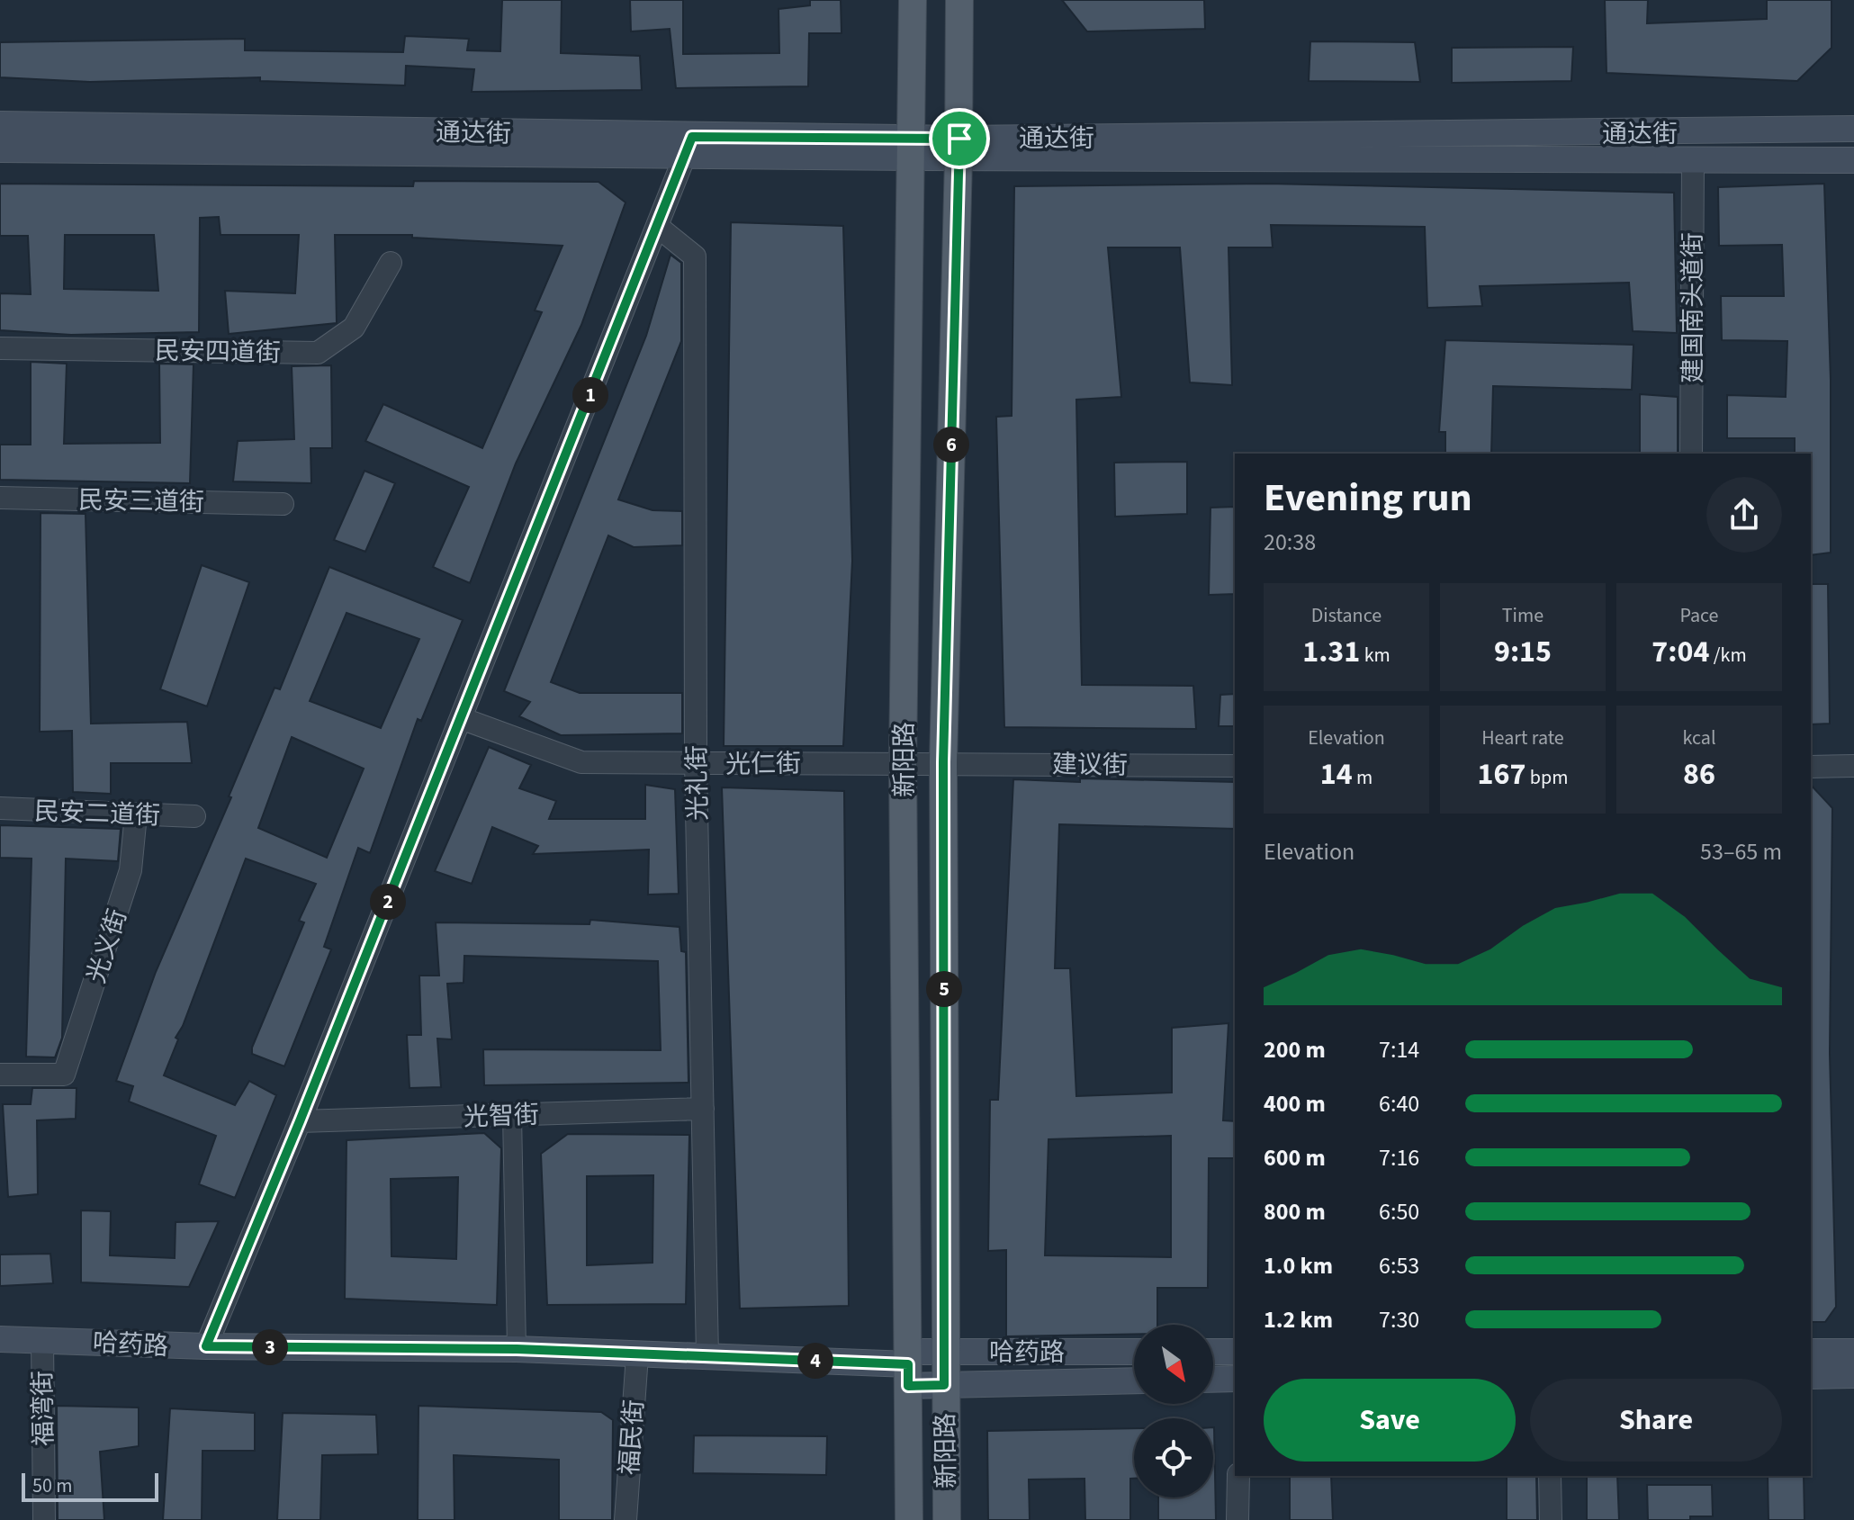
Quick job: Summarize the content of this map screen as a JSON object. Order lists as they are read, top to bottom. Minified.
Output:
{"streets":{"main road":["通达街","新阳路","哈药路"],"street":["建国南头道街","民安四道街","民安三道街","光仁街","建议街","光礼街","民安二道街","光义街","光智街","福湾街","福民街"]},"crossings":[["通达街","建国南头道街"],["通达街","新阳路"],["新阳路","光仁街"],["新阳路","建议街"],["新阳路","哈药路"],["光仁街","建议街"],["光仁街","光礼街"],["光礼街","光智街"],["光礼街","哈药路"],["民安二道街","光义街"],["哈药路","福湾街"],["哈药路","福民街"]],"scale_bar":"50 m","north":"bottom right","page":{"pins":["1","6","2","5","3","4"],"heading":["Evening run","20:38"],"stats":[["Distance","1.31 km"],["Time","9:15"],["Pace","7:04 /km"],["Elevation","14 m"],["Heart rate","167 bpm"],["kcal","86"]],"chart":["Elevation","53–65 m"],"list":[{"name":"200 m","note":"7:14"},{"name":"400 m","note":"6:40"},{"name":"600 m","note":"7:16"},{"name":"800 m","note":"6:50"},{"name":"1.0 km","note":"6:53"},{"name":"1.2 km","note":"7:30"}],"buttons":["Save","Share"],"scale":"50 m"}}
